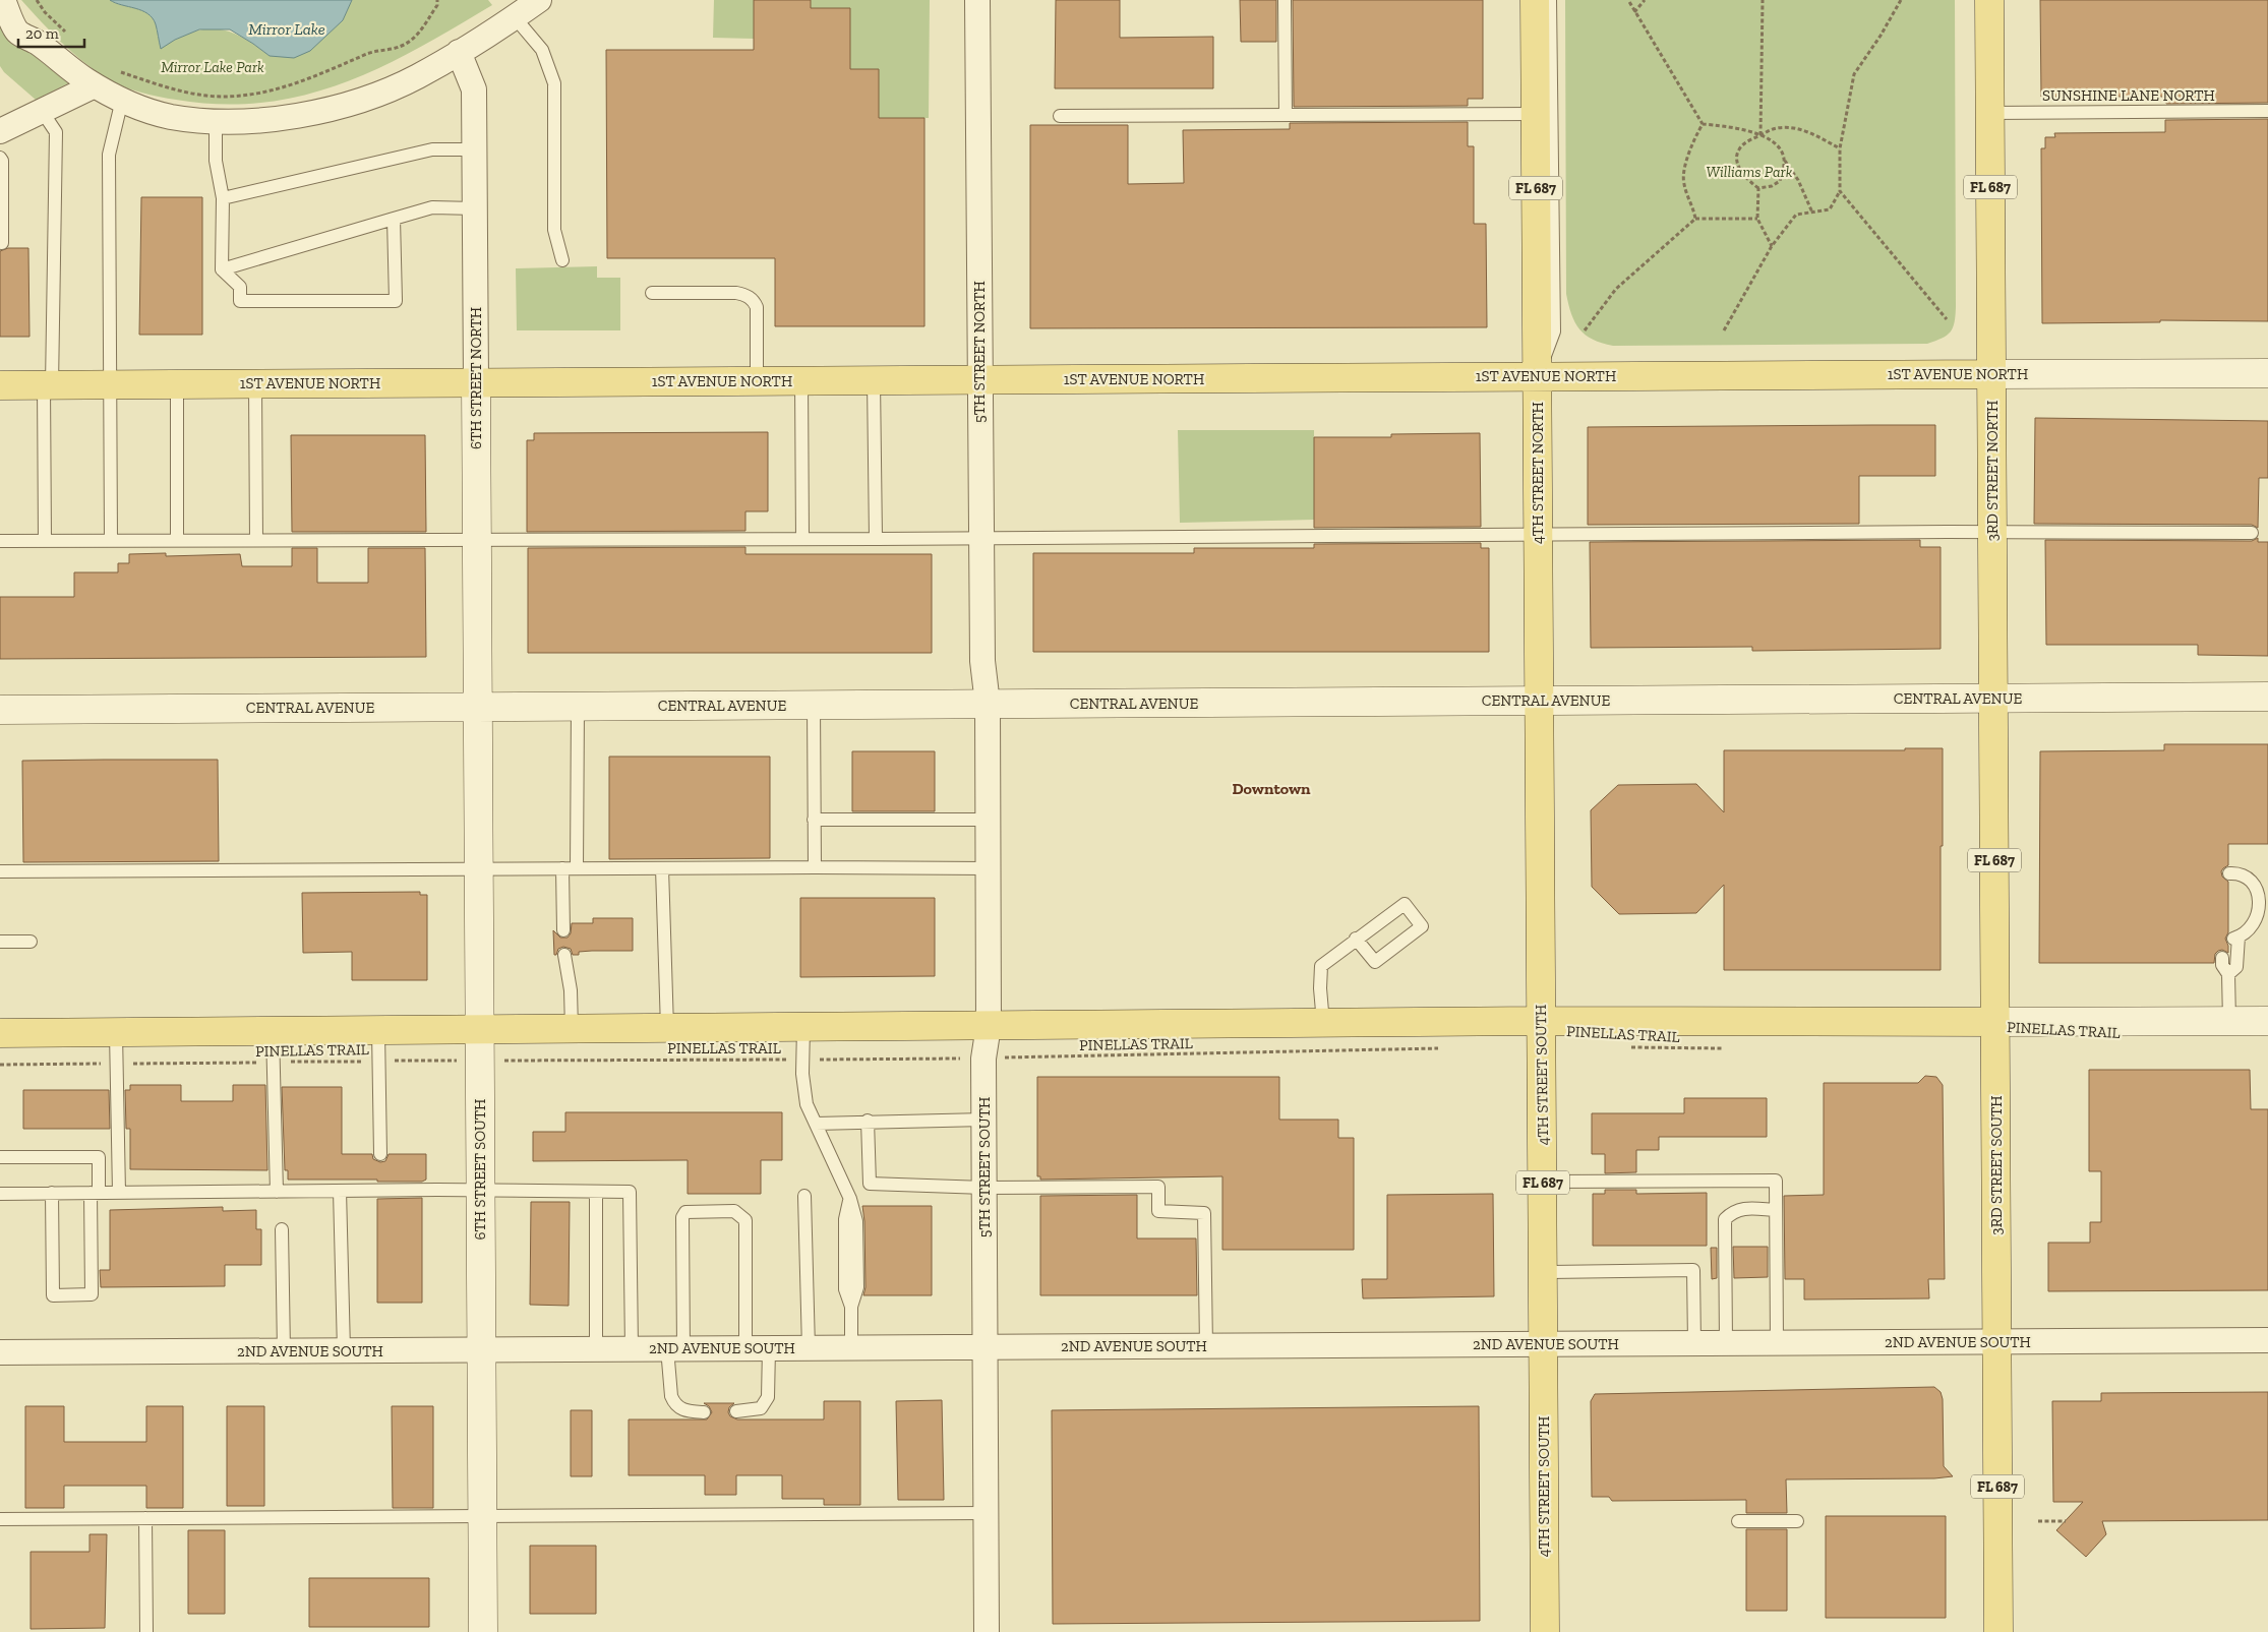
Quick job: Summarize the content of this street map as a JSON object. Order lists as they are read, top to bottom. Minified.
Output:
{"streets":{"main road":["FL 687","1ST AVENUE NORTH","3RD STREET NORTH","4TH STREET NORTH","4TH STREET SOUTH","3RD STREET SOUTH"],"street":["5TH STREET NORTH","6TH STREET NORTH","CENTRAL AVENUE","5TH STREET SOUTH","6TH STREET SOUTH","2ND AVENUE SOUTH"],"lane":["SUNSHINE LANE NORTH"],"path":["PINELLAS TRAIL"]},"crossings":[["SUNSHINE LANE NORTH","3RD STREET NORTH"],["5TH STREET NORTH","1ST AVENUE NORTH"],["5TH STREET NORTH","CENTRAL AVENUE"],["5TH STREET NORTH","5TH STREET SOUTH"],["1ST AVENUE NORTH","6TH STREET NORTH"],["1ST AVENUE NORTH","3RD STREET NORTH"],["1ST AVENUE NORTH","4TH STREET NORTH"],["6TH STREET NORTH","CENTRAL AVENUE"],["6TH STREET NORTH","6TH STREET SOUTH"],["3RD STREET NORTH","CENTRAL AVENUE"],["3RD STREET NORTH","3RD STREET SOUTH"],["4TH STREET NORTH","CENTRAL AVENUE"],["4TH STREET NORTH","4TH STREET SOUTH"],["CENTRAL AVENUE","4TH STREET SOUTH"],["CENTRAL AVENUE","3RD STREET SOUTH"],["CENTRAL AVENUE","5TH STREET SOUTH"],["CENTRAL AVENUE","6TH STREET SOUTH"],["PINELLAS TRAIL","5TH STREET SOUTH"],["PINELLAS TRAIL","6TH STREET SOUTH"],["4TH STREET SOUTH","2ND AVENUE SOUTH"],["3RD STREET SOUTH","2ND AVENUE SOUTH"],["5TH STREET SOUTH","2ND AVENUE SOUTH"],["6TH STREET SOUTH","2ND AVENUE SOUTH"]],"districts":["Downtown"],"water":["Mirror Lake"],"parks":["Mirror Lake Park","Williams Park"],"scale_bar":"20 m"}
